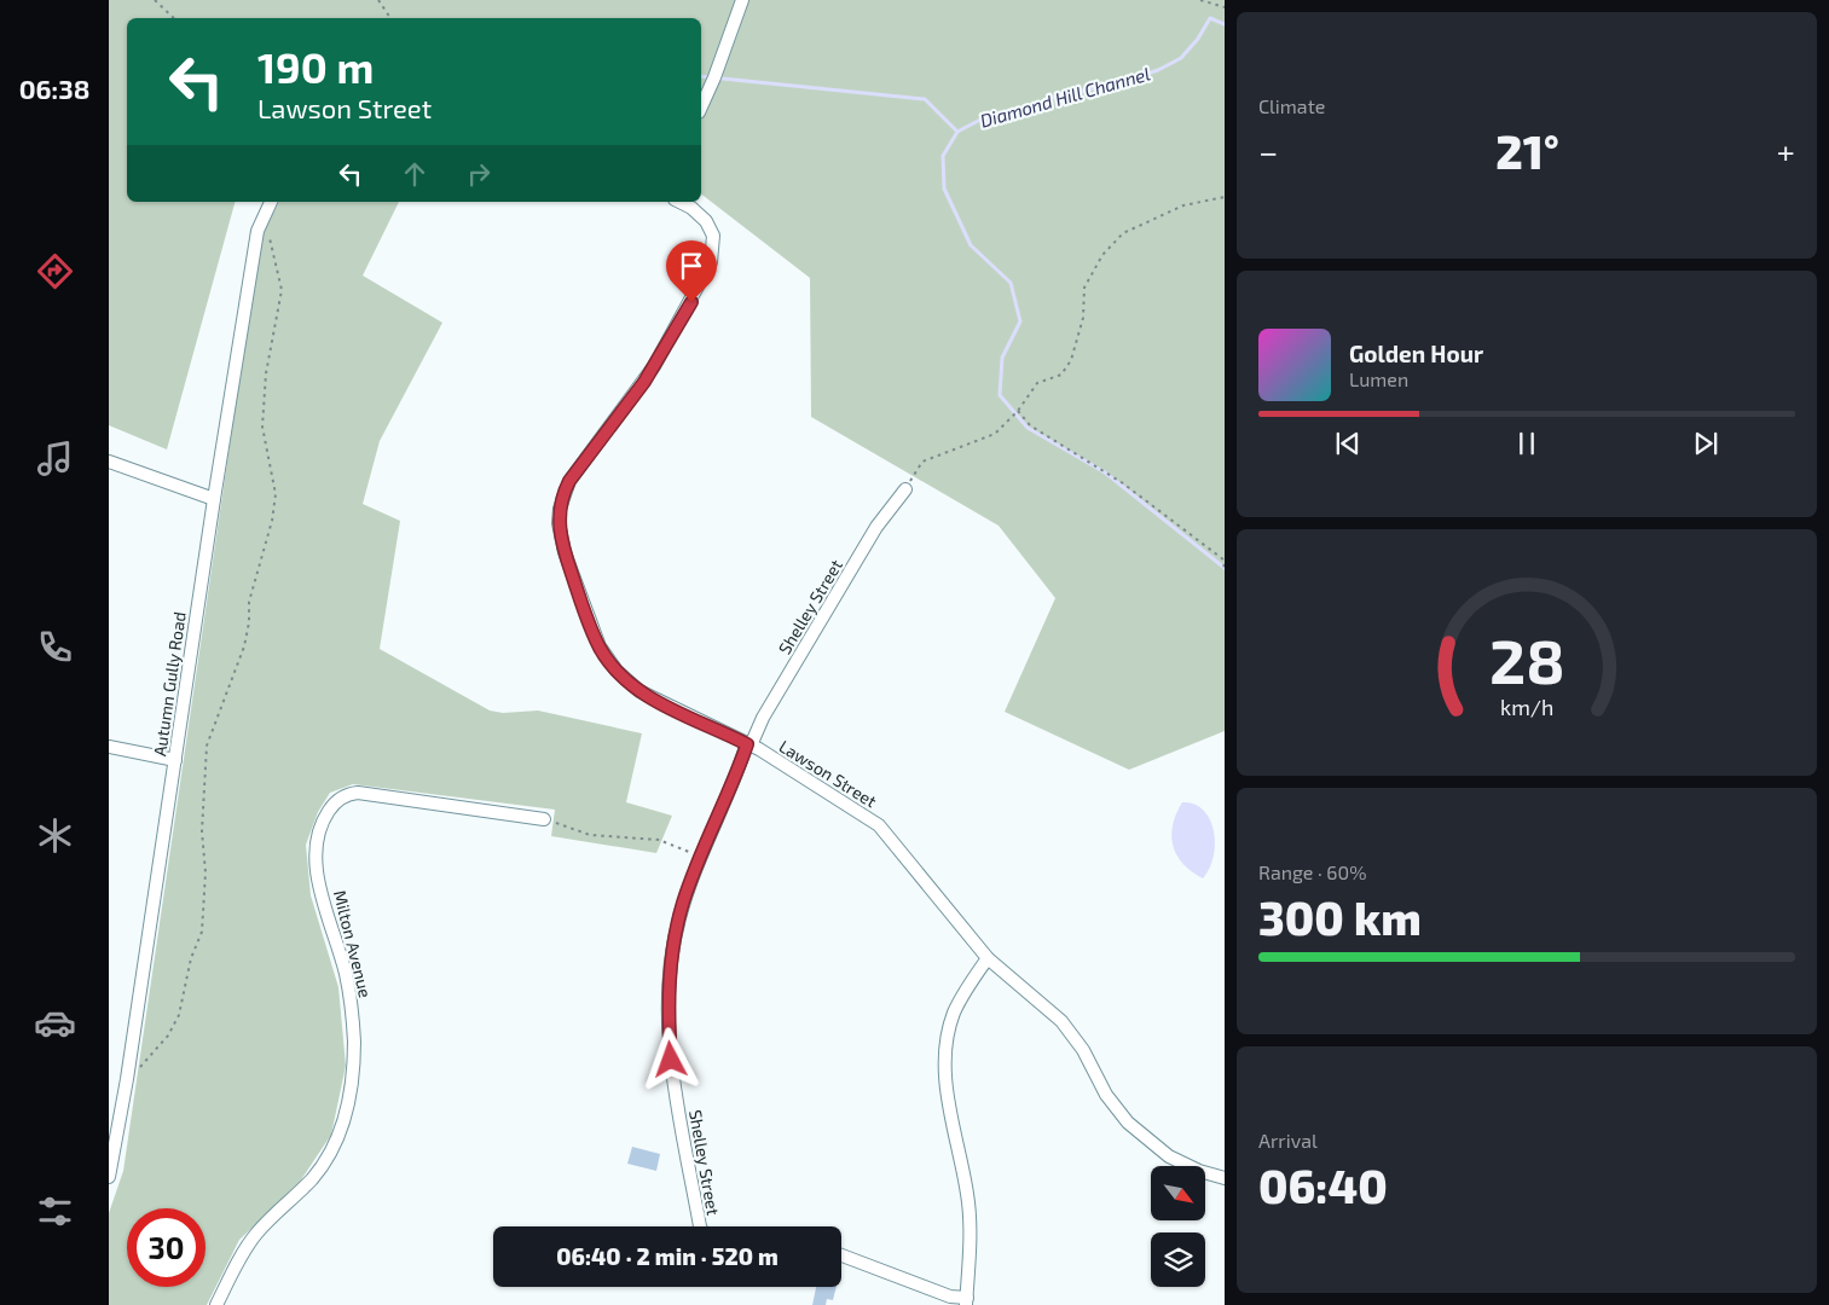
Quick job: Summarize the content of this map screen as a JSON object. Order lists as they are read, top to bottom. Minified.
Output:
{"streets":{"street":["Shelley Street","Autumn Gully Road","Lawson Street","Milton Avenue"]},"crossings":[["Shelley Street","Lawson Street"]],"water":["Diamond Hill Channel"],"north":"bottom right","page":{"tabs":"06:38","tile":["Climate",["Range · 60%","300 km"],["Arrival","06:40"]],"turn":["190 m","Lawson Street"],"heat":["−","21°","+"],"song":["Golden Hour","Lumen"],"limit":"30","trip":"06:40 · 2 min · 520 m","gauge":["28","km/h"]}}
